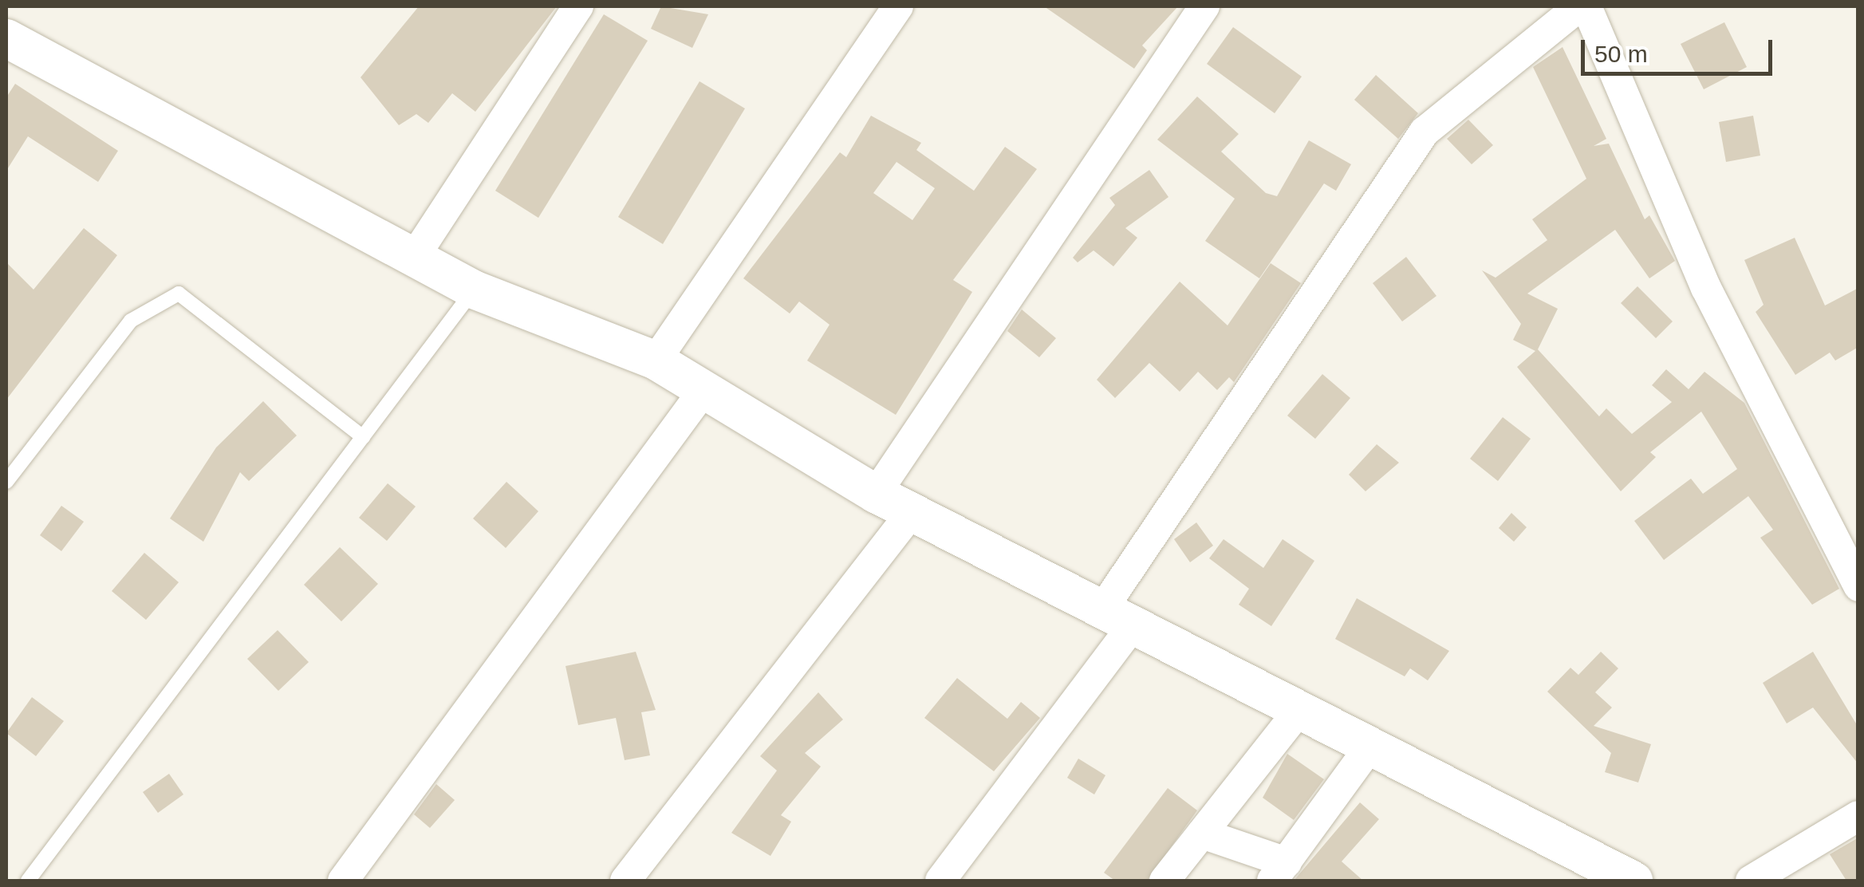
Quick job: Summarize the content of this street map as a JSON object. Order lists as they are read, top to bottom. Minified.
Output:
{"scale_bar":"50 m"}
